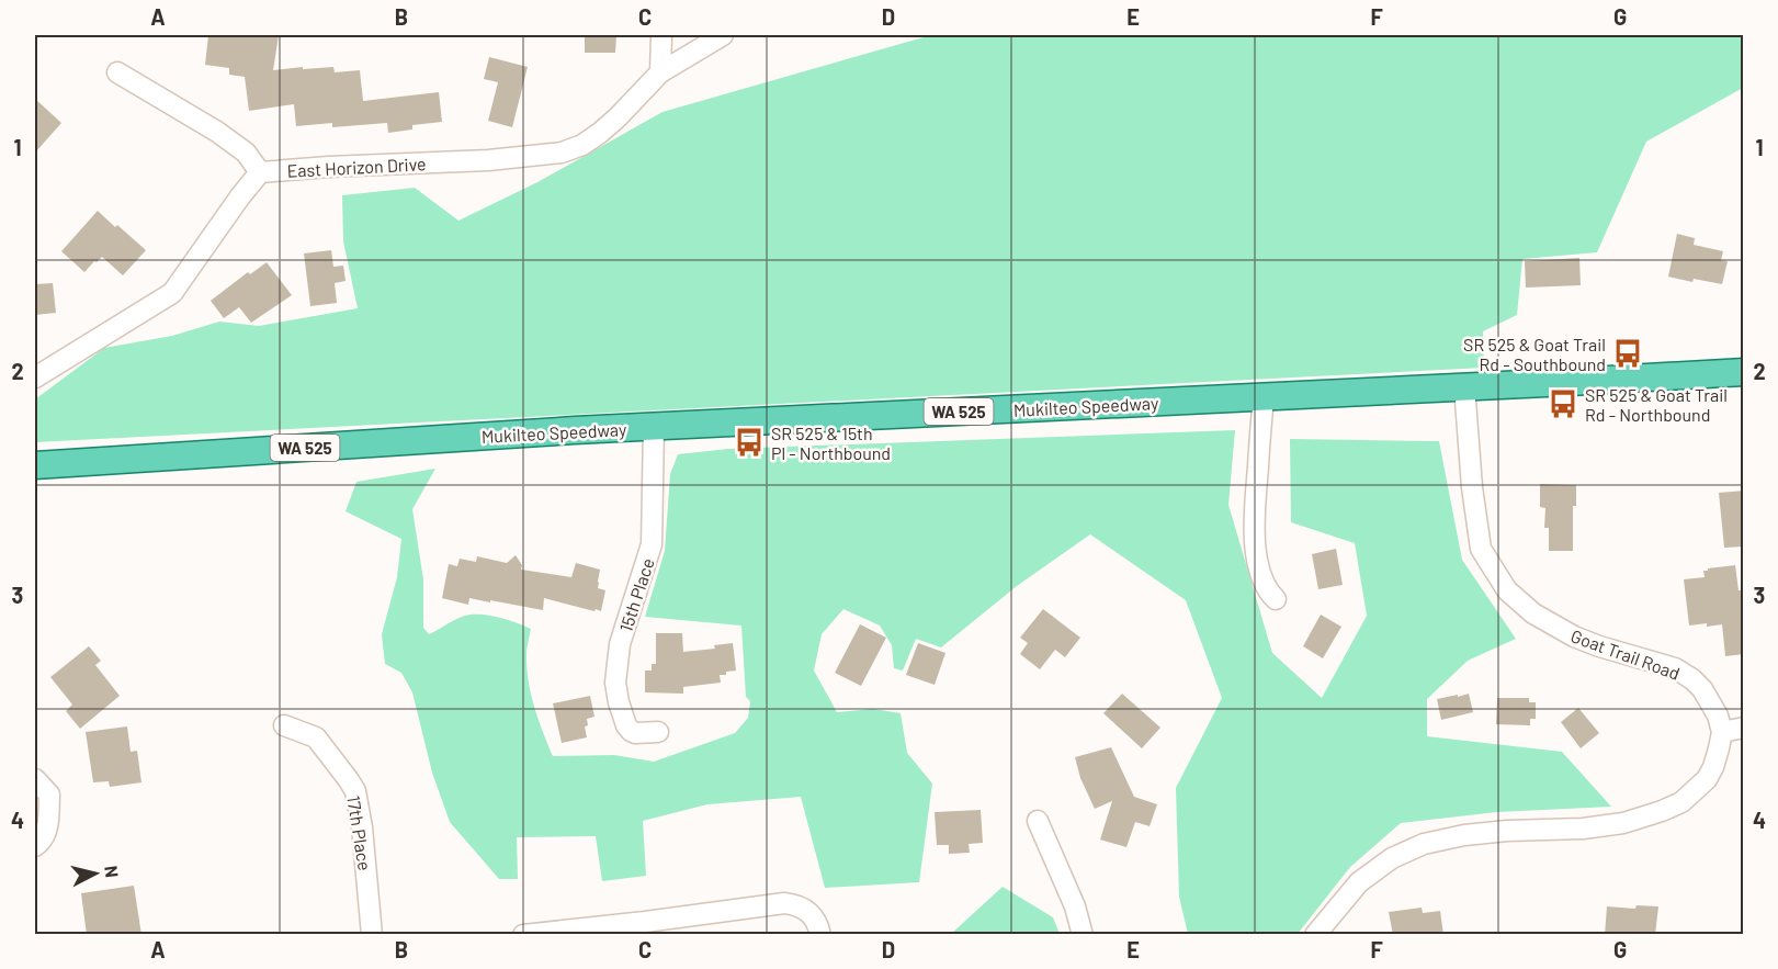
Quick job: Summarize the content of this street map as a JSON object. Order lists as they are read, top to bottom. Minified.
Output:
{"streets":{"main road":["Mukilteo Speedway","WA 525"],"street":["East Horizon Drive","15th Place","Goat Trail Road","17th Place"]},"crossings":[["Mukilteo Speedway","15th Place"],["Mukilteo Speedway","Goat Trail Road"]],"places":{"bus stop":["SR 525 & Goat Trail Rd - Southbound","SR 525 & Goat Trail Rd - Northbound","SR 525 & 15th Pl - Northbound"]},"north":"right","grid":{"columns":["A","B","C","D","E","F","G"],"rows":["1","2","3","4"]}}
